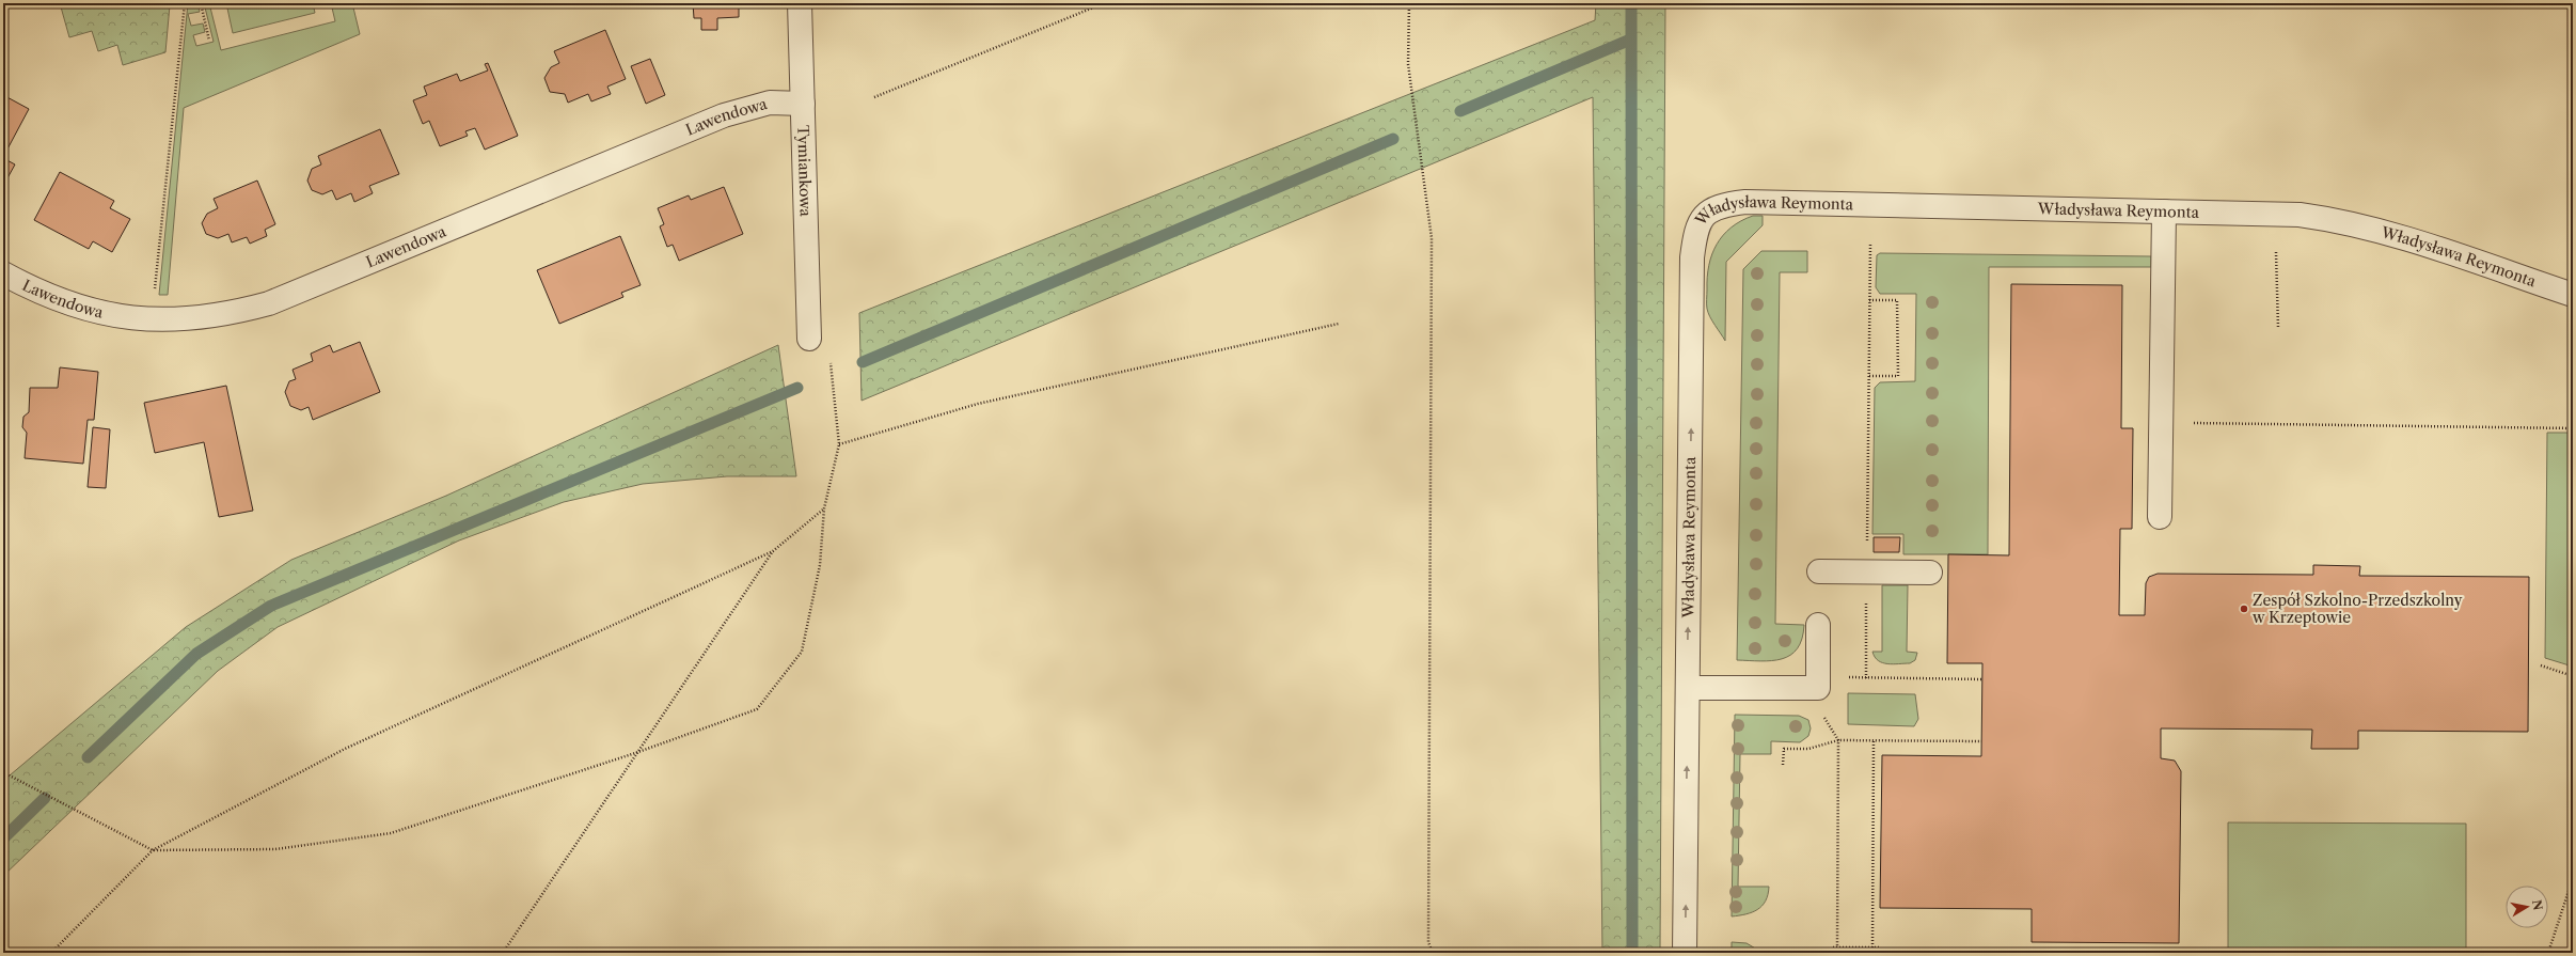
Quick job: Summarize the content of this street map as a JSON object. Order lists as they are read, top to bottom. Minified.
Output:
{"streets":{"street":["Lawendowa","Tymiankowa","Władysława Reymonta"]},"crossings":[["Lawendowa","Tymiankowa"]],"places":["Zespół Szkolno-Przedszkolny w Krzeptowie"],"north":"right"}
